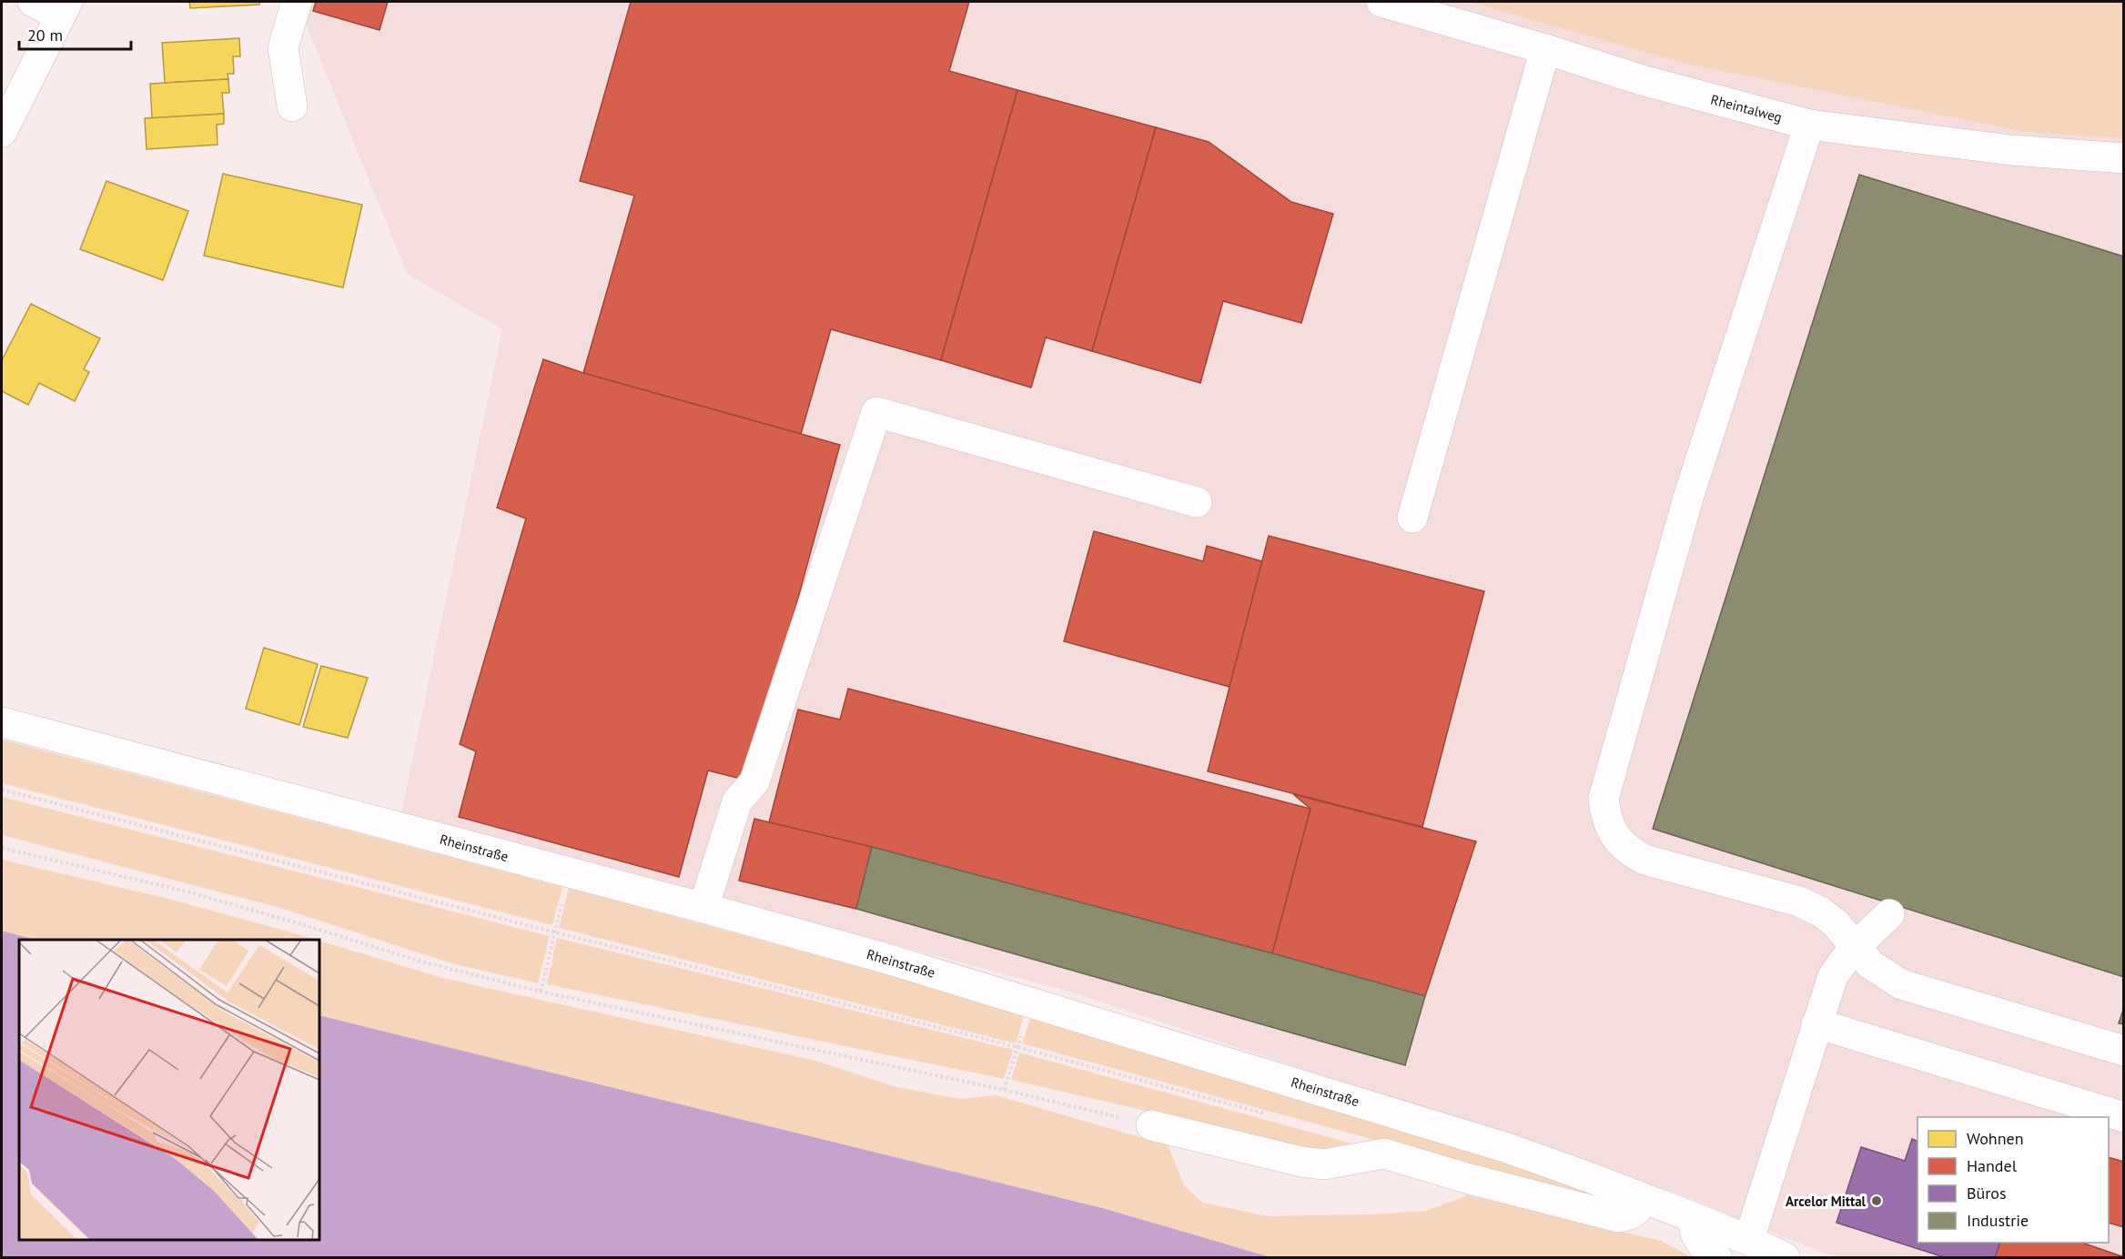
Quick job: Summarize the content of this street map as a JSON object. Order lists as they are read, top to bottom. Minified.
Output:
{"streets":{"street":["Rheintalweg","Rheinstraße"]},"places":["Arcelor Mittal"],"legend":["Wohnen","Handel","Büros","Industrie"],"scale_bar":"20 m"}
